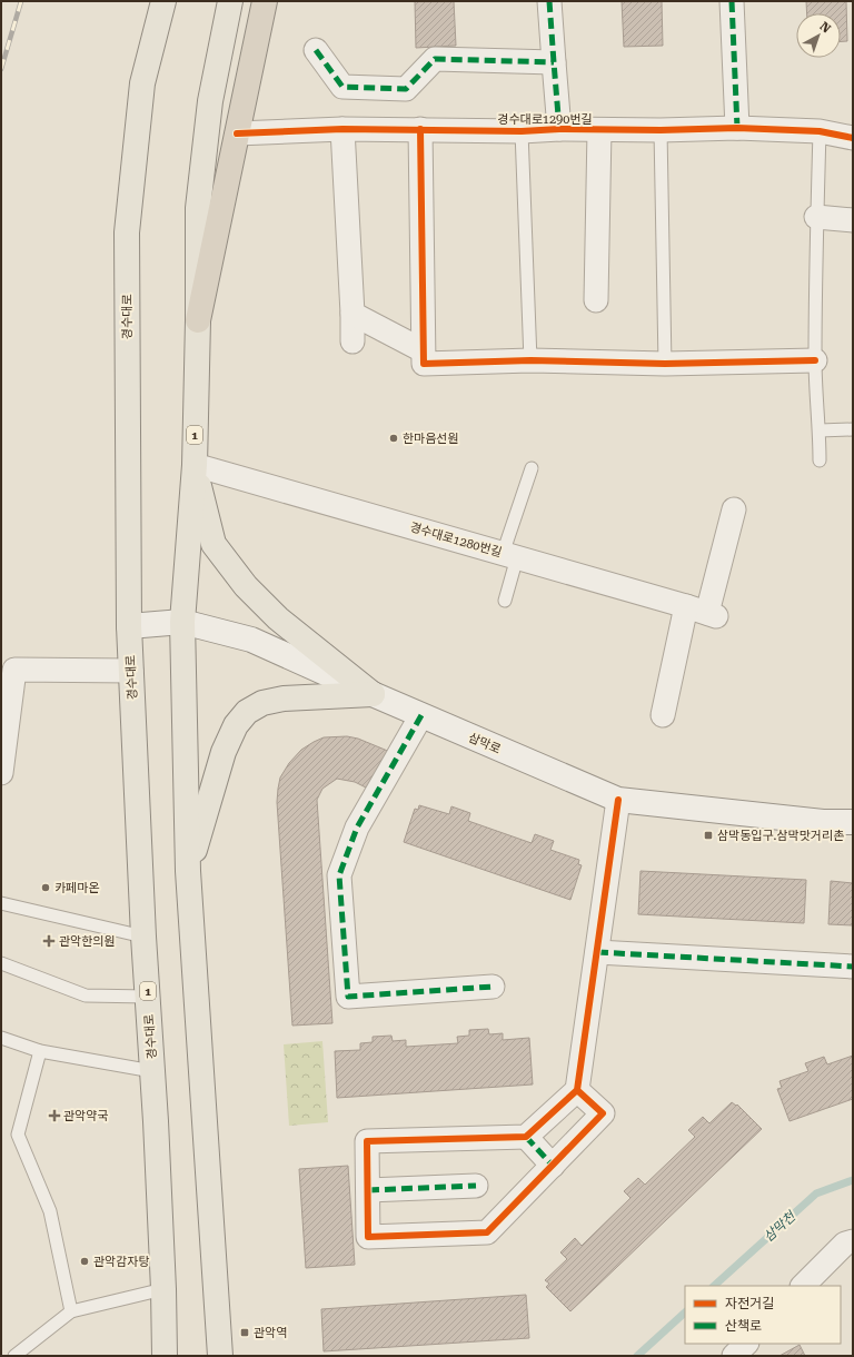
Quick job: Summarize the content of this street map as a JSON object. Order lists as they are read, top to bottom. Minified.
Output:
{"streets":{"main road":["경수대로","1","삼막로"],"street":["경수대로1290번길","경수대로1280번길"]},"crossings":[["경수대로","삼막로"],["1","경수대로1280번길"],["1","삼막로"]],"water":["삼막천"],"places":{"other":["한마음선원","카페마온","관악감자탕"],"transit":["삼막동입구.삼막맛거리촌","관악역"],"health":["관악한의원","관악약국"]},"legend":["자전거길","산책로"],"north":"top right"}
